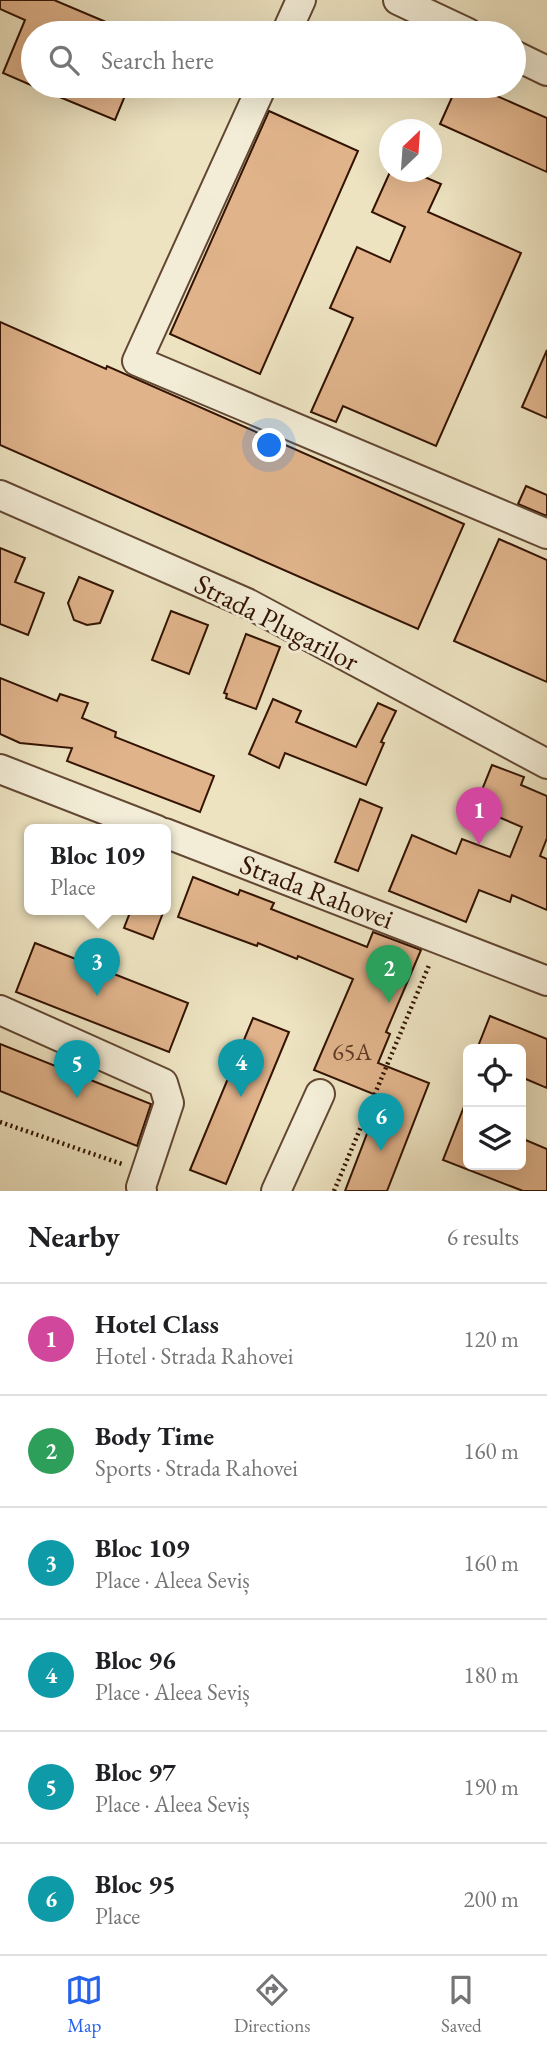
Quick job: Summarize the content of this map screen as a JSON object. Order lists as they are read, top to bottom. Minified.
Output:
{"streets":{"street":["Strada Plugarilor","Strada Rahovei"]},"house_numbers":["65A"],"north":"top right","page":{"search":"Search here","pins":["1","3","2","4","5","6"],"popup":["Bloc 109","Place"],"heading":["Nearby","6 results"],"list":[{"mark":"1","name":"Hotel Class","note":"Hotel · Strada Rahovei","value":"120 m"},{"mark":"2","name":"Body Time","note":"Sports · Strada Rahovei","value":"160 m"},{"mark":"3","name":"Bloc 109","note":"Place · Aleea Seviș","value":"160 m"},{"mark":"4","name":"Bloc 96","note":"Place · Aleea Seviș","value":"180 m"},{"mark":"5","name":"Bloc 97","note":"Place · Aleea Seviș","value":"190 m"},{"mark":"6","name":"Bloc 95","note":"Place","value":"200 m"}],"nav":["Map","Directions","Saved"]}}
